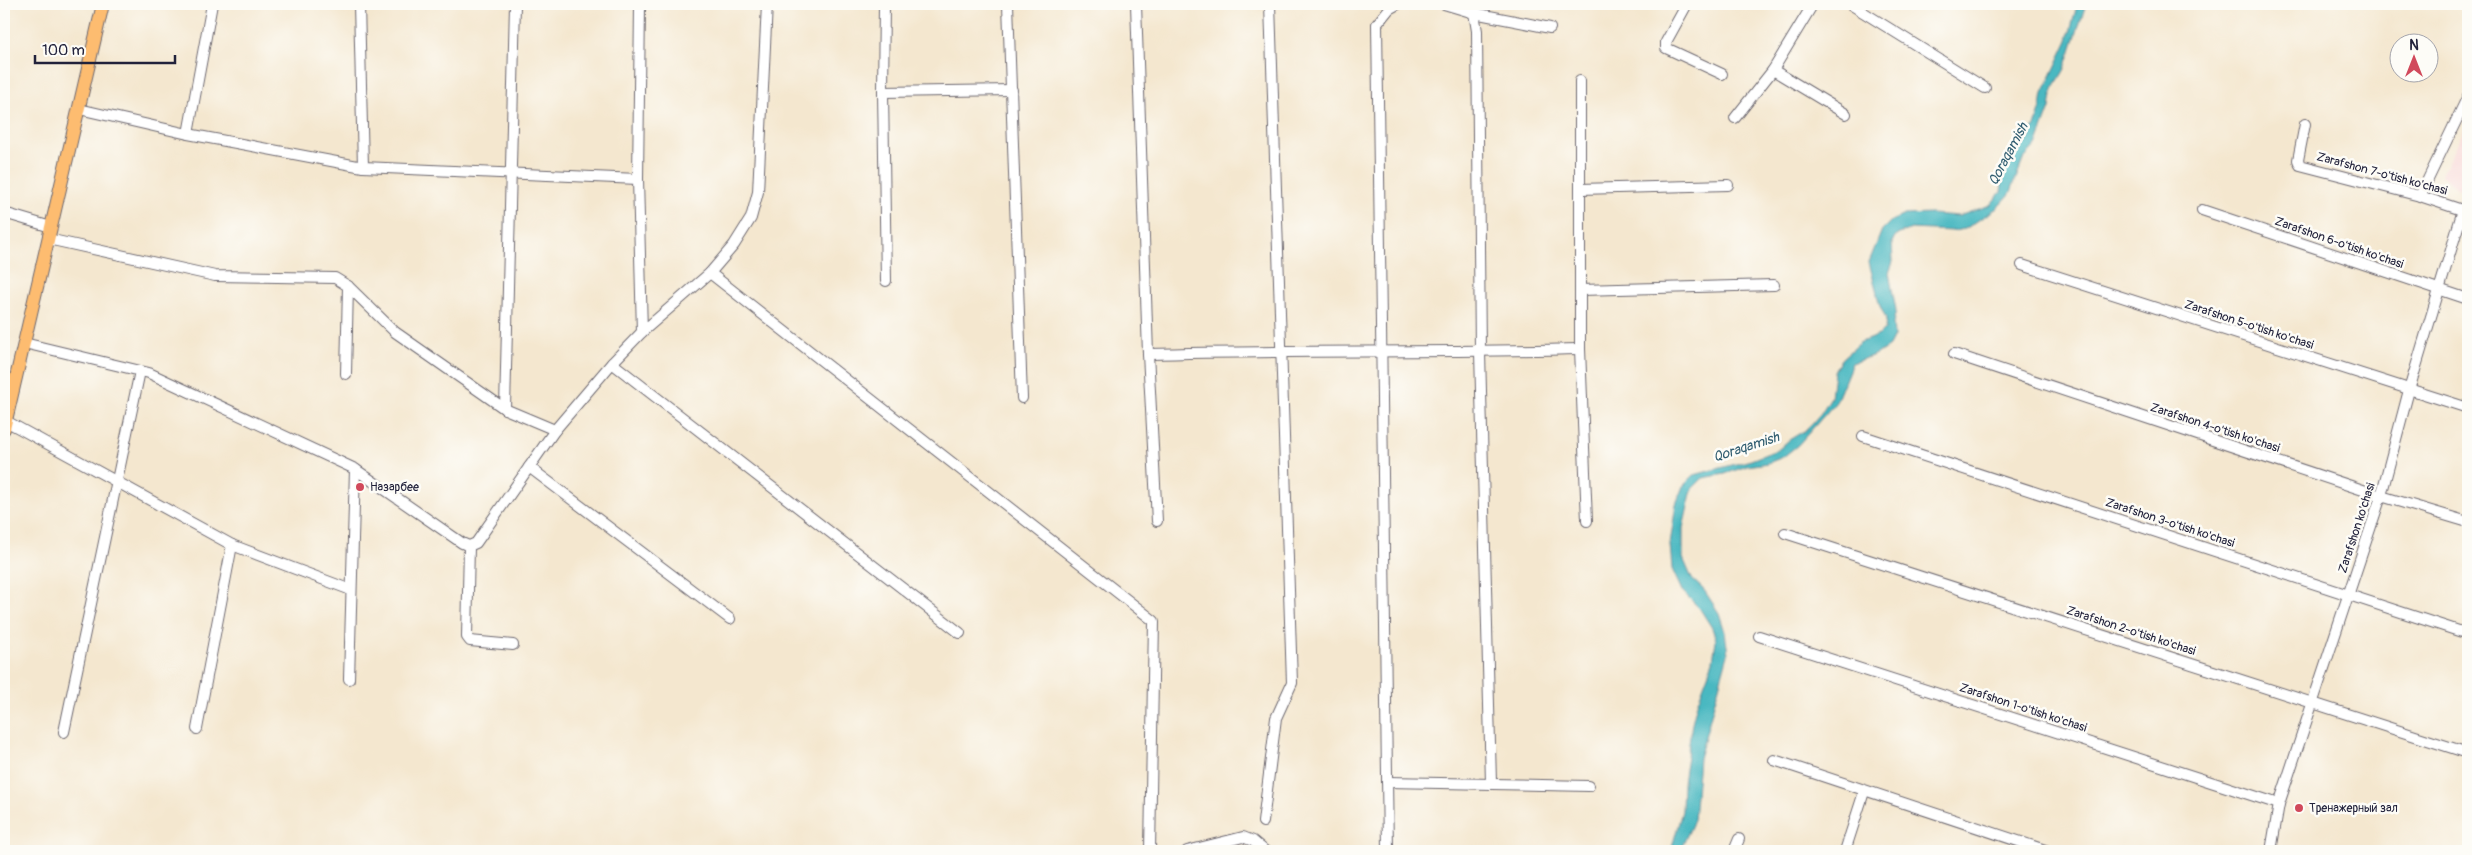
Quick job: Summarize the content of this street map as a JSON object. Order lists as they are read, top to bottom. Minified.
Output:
{"streets":{"street":["Zarafshon 7-o'tish ko'chasi","Zarafshon 6-o'tish ko'chasi","Zarafshon 5-o'tish ko'chasi","Zarafshon 4-o'tish ko'chasi","Zarafshon 3-o'tish ko'chasi","Zarafshon ko'chasi","Zarafshon 2-o'tish ko'chasi","Zarafshon 1-o'tish ko'chasi"]},"crossings":[["Zarafshon 7-o'tish ko'chasi","Zarafshon ko'chasi"],["Zarafshon 6-o'tish ko'chasi","Zarafshon ko'chasi"],["Zarafshon 5-o'tish ko'chasi","Zarafshon ko'chasi"],["Zarafshon 4-o'tish ko'chasi","Zarafshon ko'chasi"],["Zarafshon 3-o'tish ko'chasi","Zarafshon ko'chasi"],["Zarafshon ko'chasi","Zarafshon 2-o'tish ko'chasi"],["Zarafshon ko'chasi","Zarafshon 1-o'tish ko'chasi"]],"water":["Qoraqamish"],"places":["Назарбее","Тренажерный зал"],"scale_bar":"100 m","north":"top"}
